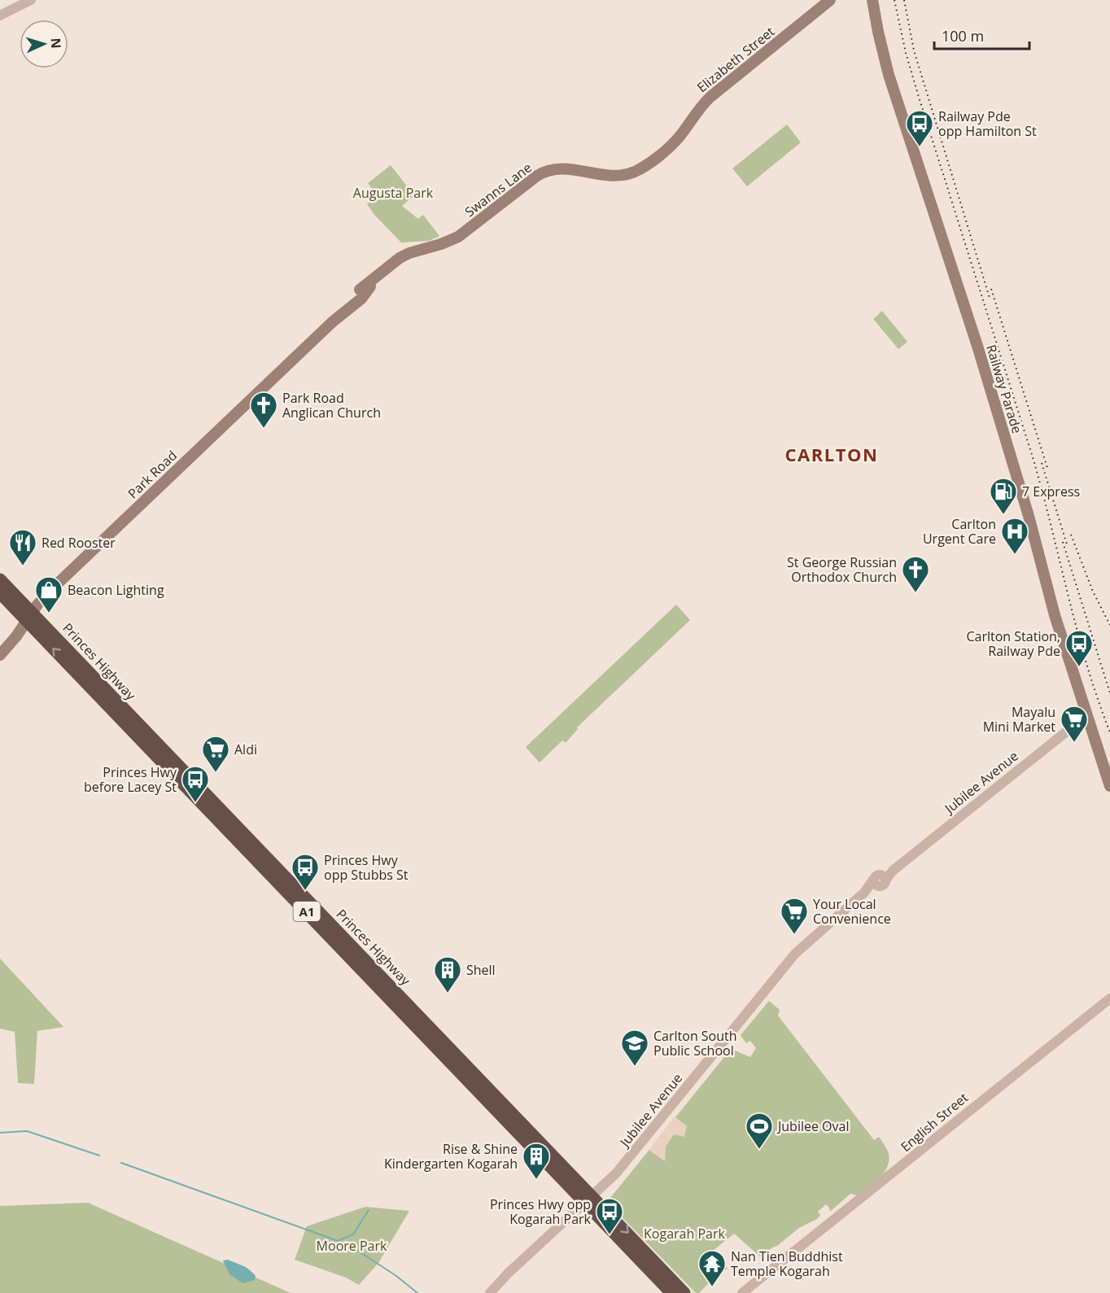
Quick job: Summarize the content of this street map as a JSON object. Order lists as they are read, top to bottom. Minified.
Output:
{"streets":{"highway":["Princes Highway","A1"],"main road":["Elizabeth Street","Swanns Lane","Railway Parade","Park Road"],"street":["Jubilee Avenue","English Street"]},"crossings":[["Elizabeth Street","Swanns Lane"],["Swanns Lane","Park Road"],["Railway Parade","Jubilee Avenue"],["Park Road","Princes Highway"],["Princes Highway","Jubilee Avenue"]],"districts":["CARLTON"],"parks":["Augusta Park","Kogarah Park","Moore Park"],"places":{"bus stop":["Railway Pde opp Hamilton St","Carlton Station, Railway Pde","Princes Hwy before Lacey St","Princes Hwy opp Stubbs St","Princes Hwy opp Kogarah Park"],"church":["Park Road Anglican Church","St George Russian Orthodox Church"],"fuel station":["7 Express"],"hospital":["Carlton Urgent Care"],"restaurant":["Red Rooster"],"shop":["Beacon Lighting"],"supermarket":["Mayalu Mini Market","Aldi","Your Local Convenience"],"building":["Shell","Rise & Shine Kindergarten Kogarah"],"school or university":["Carlton South Public School"],"sports":["Jubilee Oval"],"temple":["Nan Tien Buddhist Temple Kogarah"]},"scale_bar":"100 m","north":"right"}
